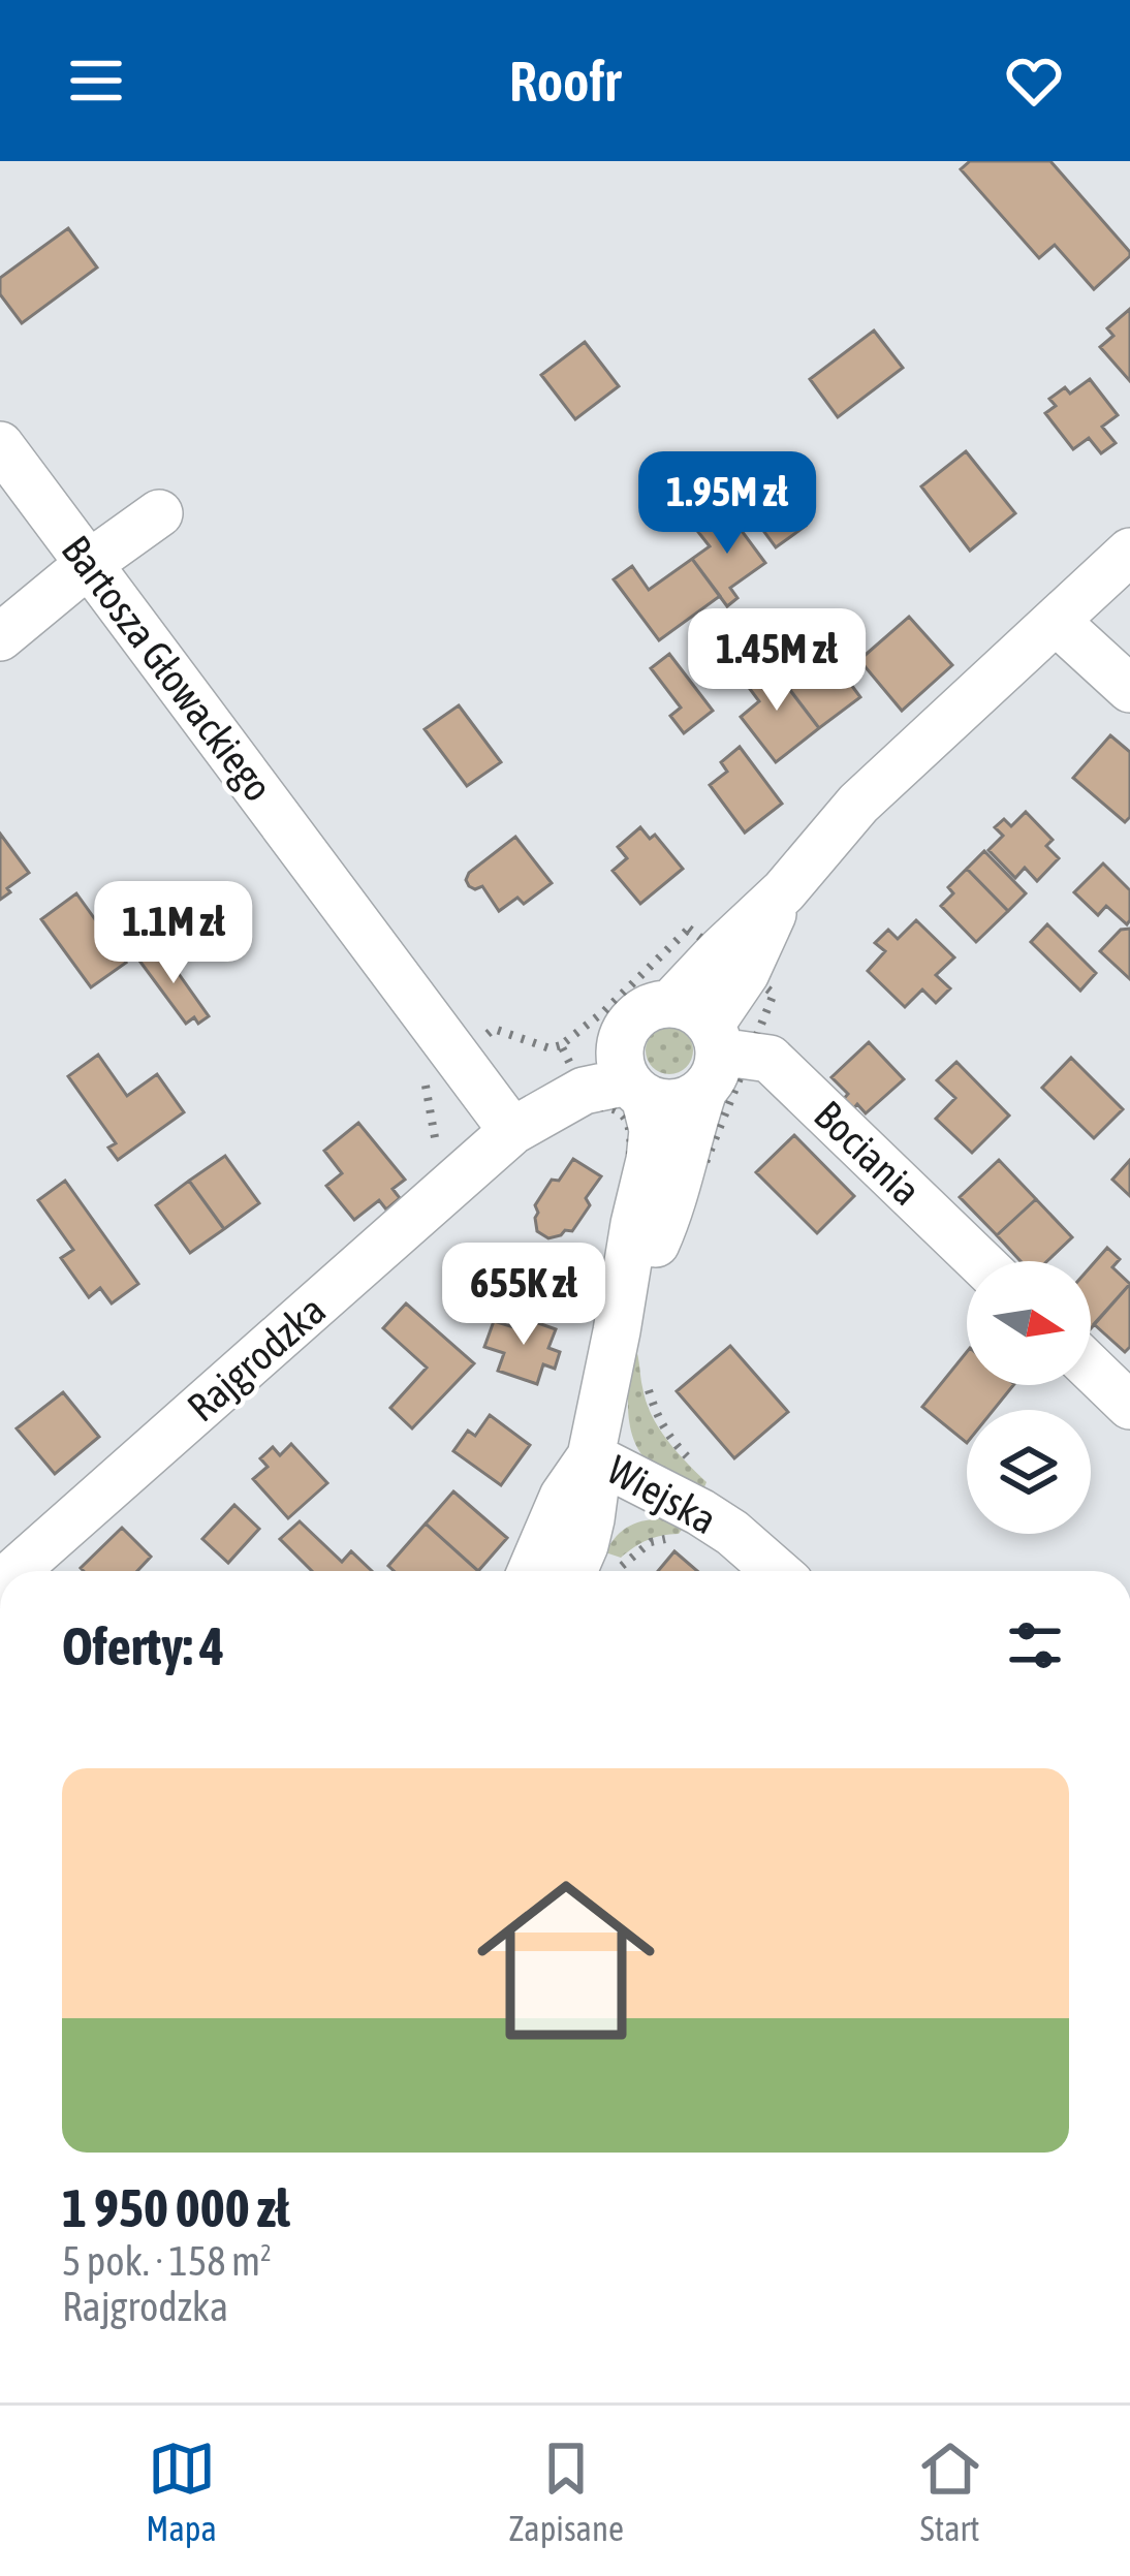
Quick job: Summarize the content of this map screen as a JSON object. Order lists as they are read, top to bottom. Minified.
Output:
{"streets":{"street":["Bartosza Głowackiego","Bociania","Rajgrodzka","Wiejska"]},"crossings":[["Bartosza Głowackiego","Rajgrodzka"],["Bociania","Rajgrodzka"]],"north":"right","page":{"header":"Roofr","price":["1.95M zł","1.45M zł","1.1M zł","655K zł"],"heading":"Oferty: 4","list":[{"name":"1 950 000 zł","note":"5 pok. · 158 m² · Rajgrodzka"}],"tabs":["Mapa","Zapisane","Start"]}}
